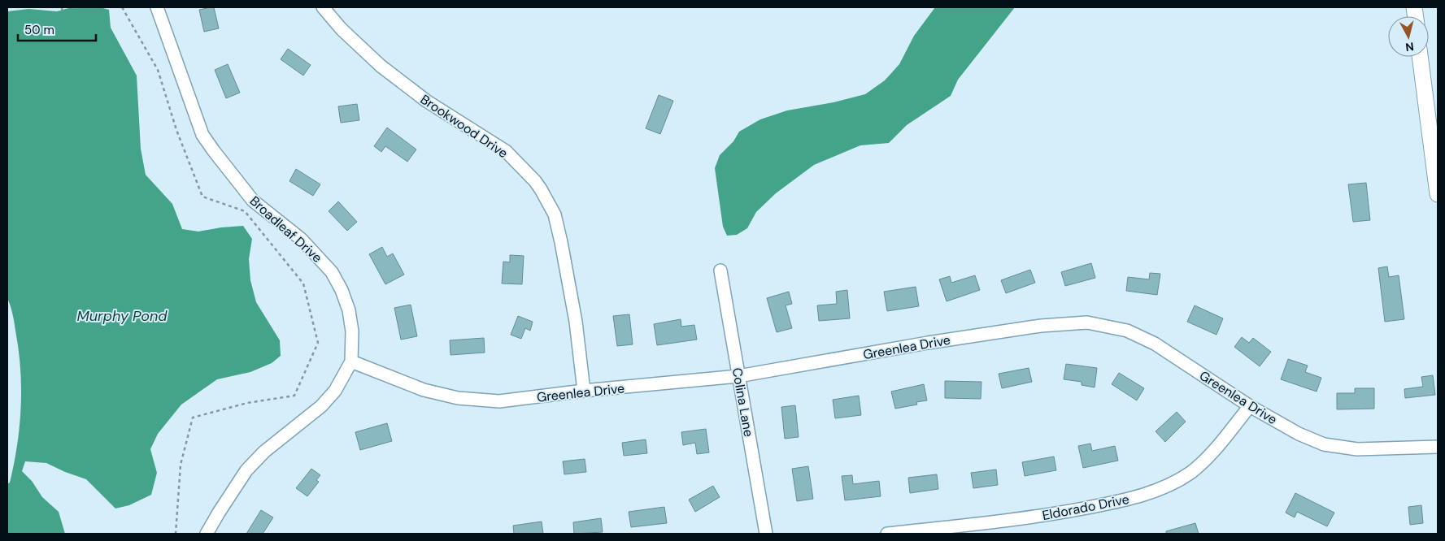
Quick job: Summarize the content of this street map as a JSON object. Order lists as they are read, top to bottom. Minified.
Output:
{"streets":{"street":["Brookwood Drive","Broadleaf Drive","Greenlea Drive","Colina Lane","Eldorado Drive"]},"crossings":[["Brookwood Drive","Greenlea Drive"],["Broadleaf Drive","Greenlea Drive"],["Greenlea Drive","Colina Lane"],["Greenlea Drive","Eldorado Drive"]],"water":["Murphy Pond"],"scale_bar":"50 m","north":"bottom"}
